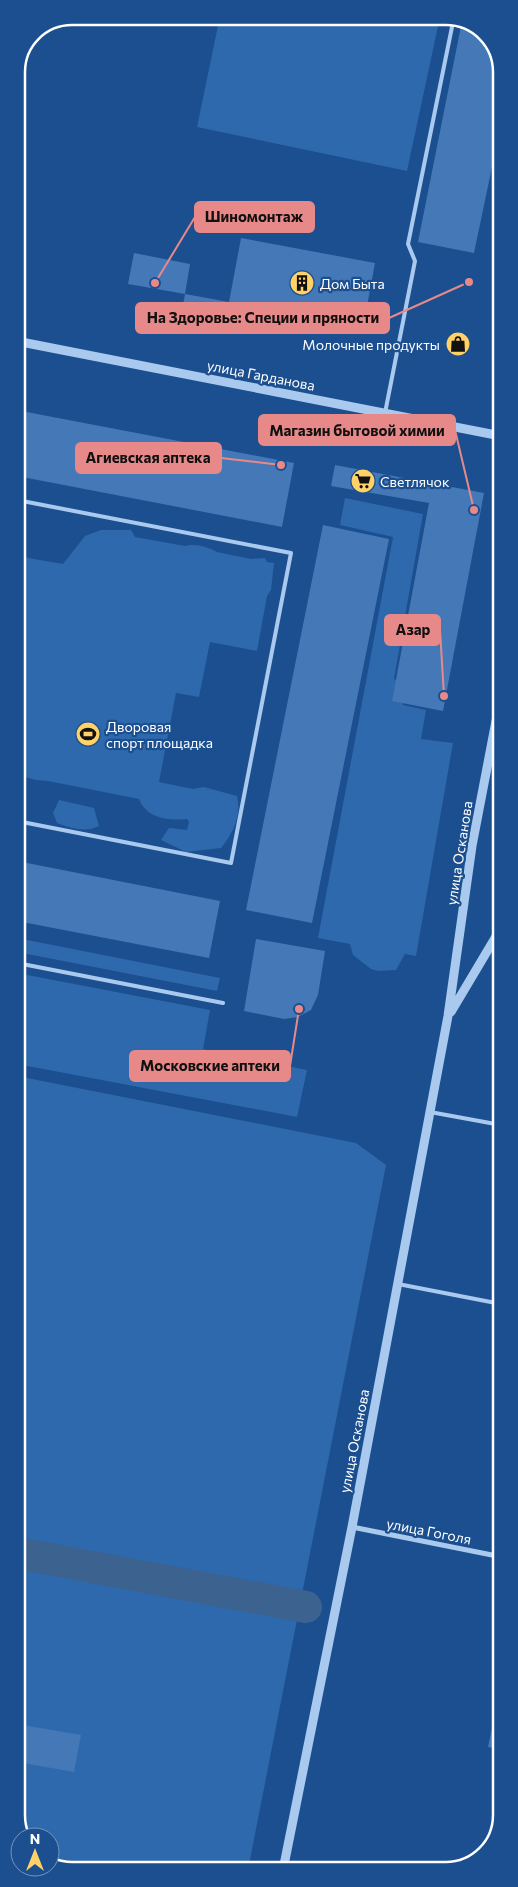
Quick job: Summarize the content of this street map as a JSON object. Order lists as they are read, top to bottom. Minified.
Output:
{"streets":{"street":["улица Гарданова","улица Осканова","улица Гоголя"]},"crossings":[["улица Осканова","улица Гоголя"]],"places":{"other":["На Здоровье: Специи и пряности","Шиномонтаж","Агиевская аптека","Магазин бытовой химии","Азар","Московские аптеки"],"building":["Дом Быта"],"shop":["Молочные продукты"],"supermarket":["Светлячок"],"sports":["Дворовая спорт площадка"]},"north":"top"}
